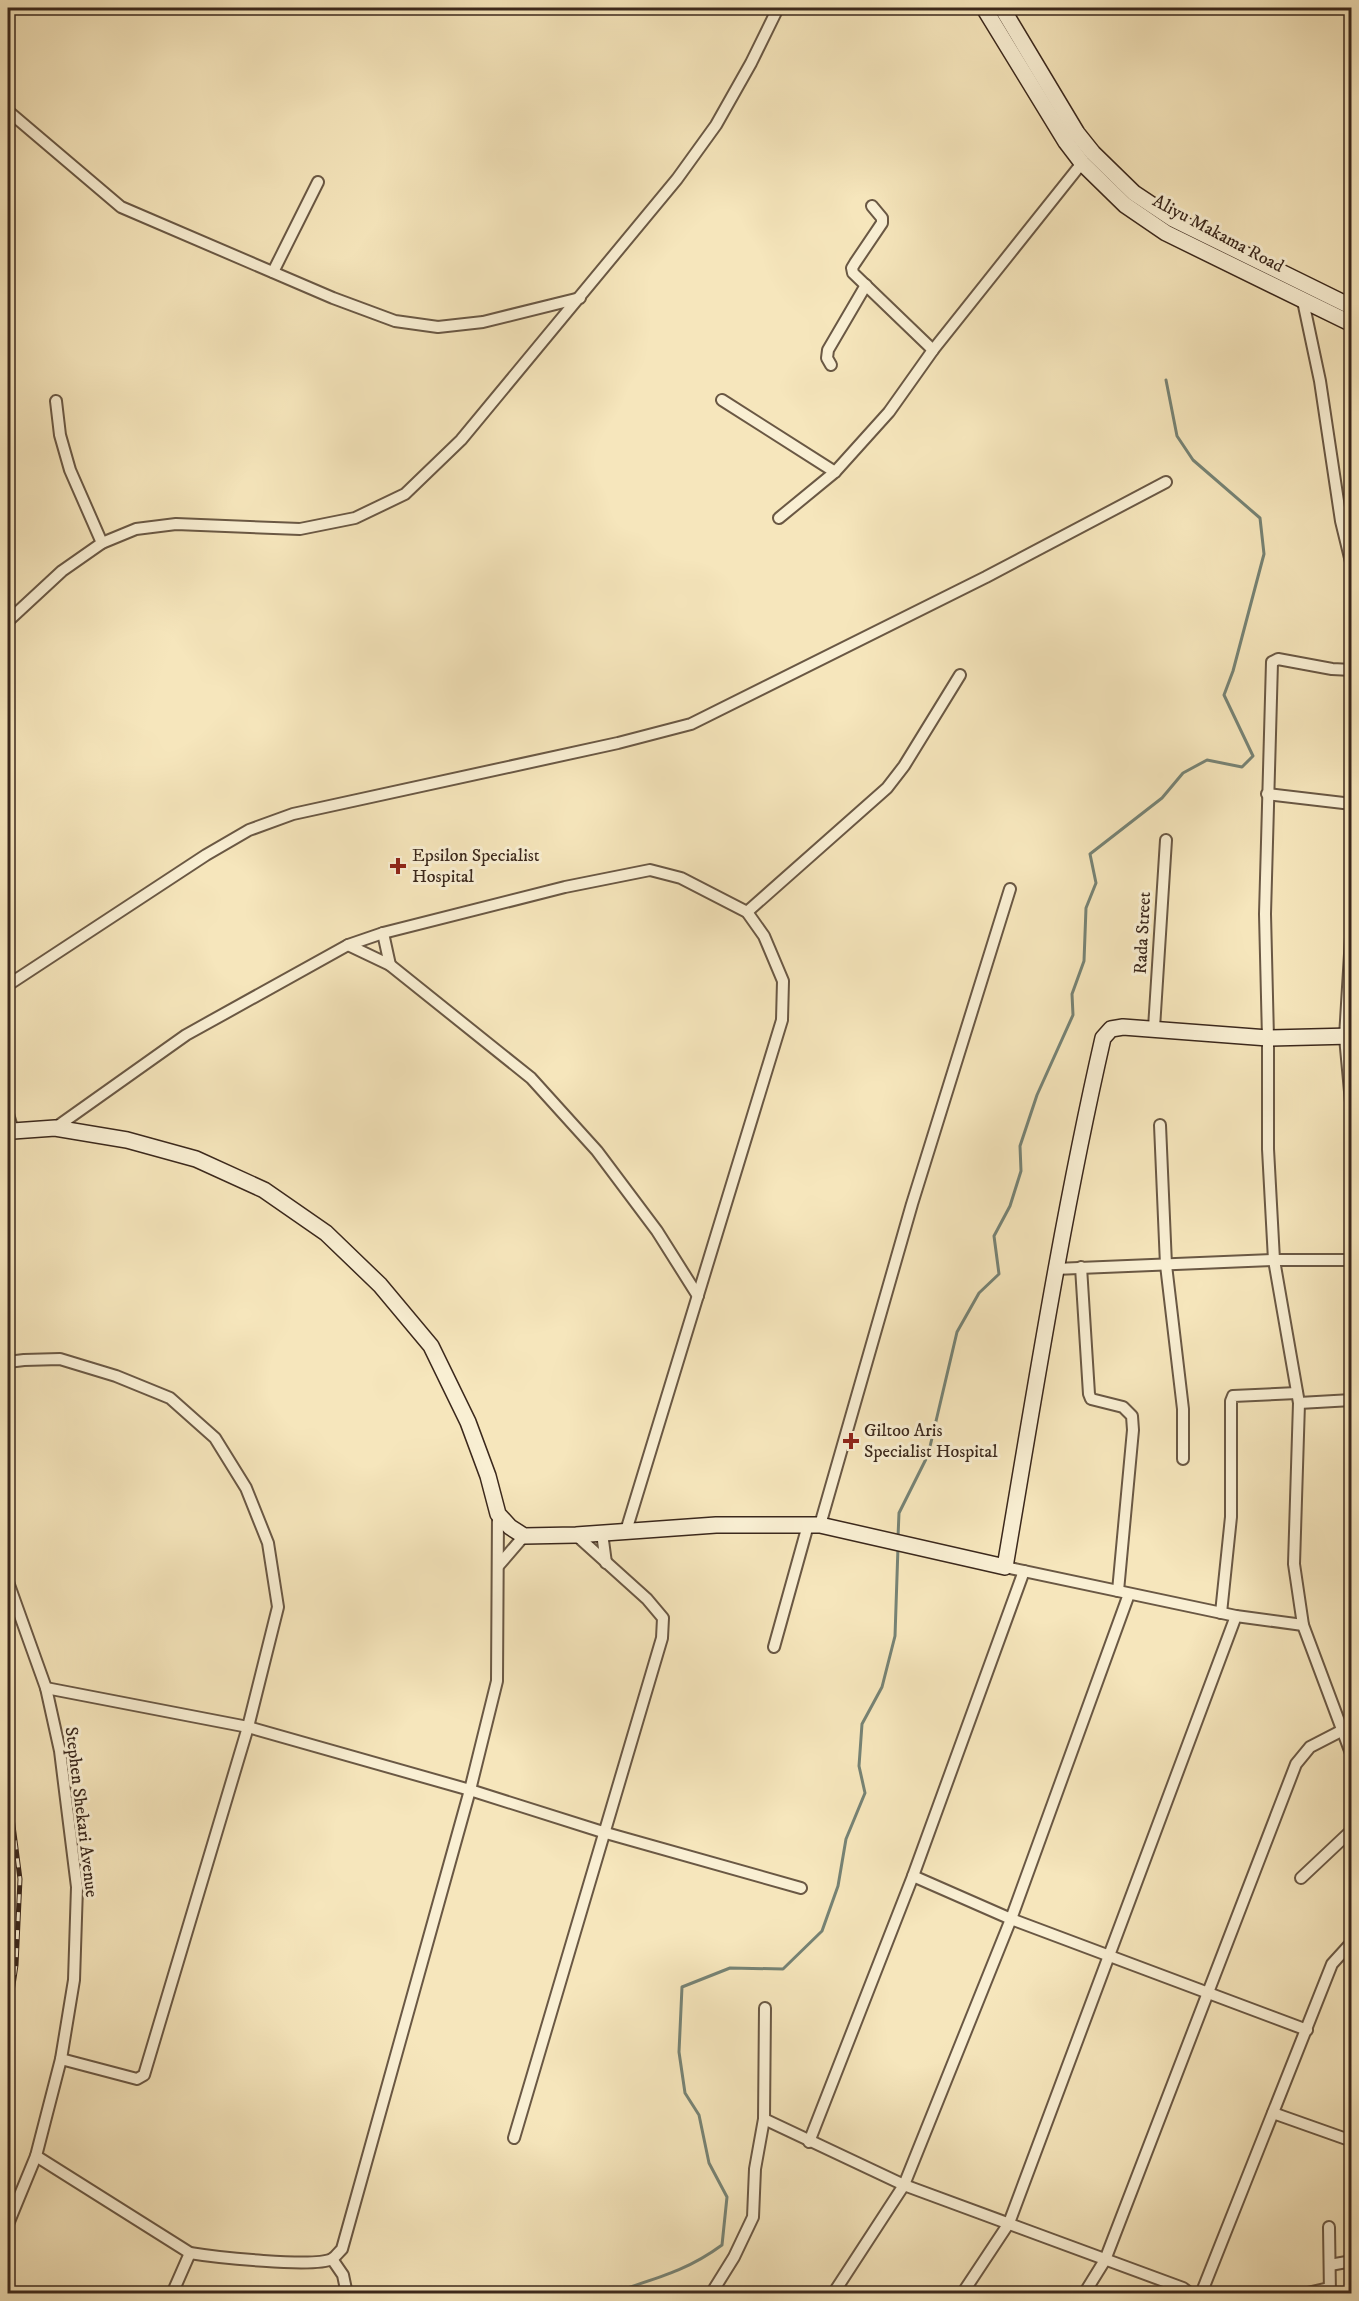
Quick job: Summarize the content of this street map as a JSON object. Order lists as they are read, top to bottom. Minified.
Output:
{"streets":{"street":["Aliyu Makama Road","Rada Street","Stephen Shekari Avenue"]},"places":{"health":["Epsilon Specialist Hospital","Giltoo Aris Specialist Hospital"]}}
